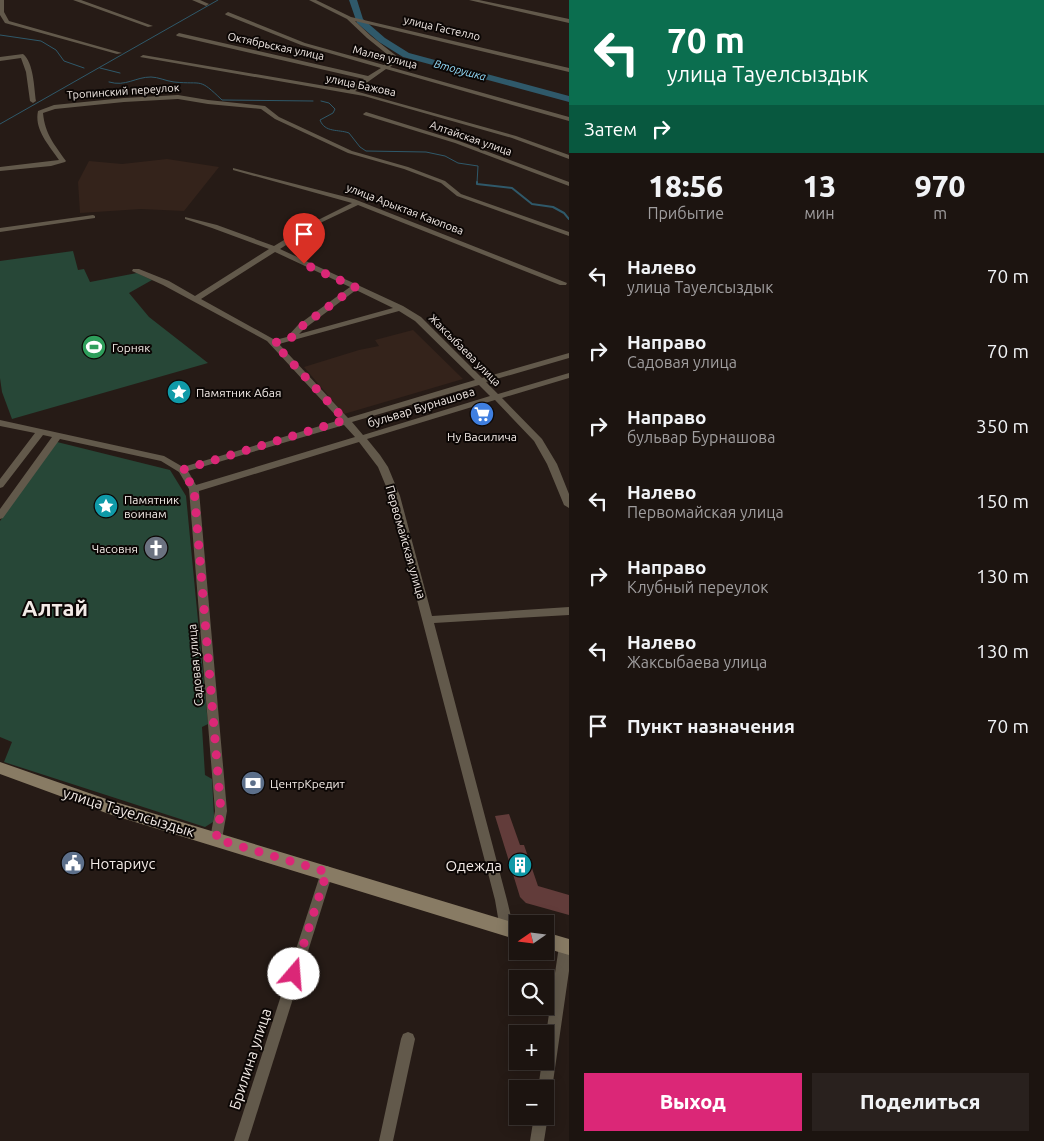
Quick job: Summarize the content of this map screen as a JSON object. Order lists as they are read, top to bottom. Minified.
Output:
{"streets":{"street":["улица Гастелло","Октябрьская улица","Малея улица","улица Бажова","Тропинский переулок","Алтайская улица","улица Арыктая Каюпова","Жаксыбаева улица","бульвар Бурнашова","Первомайская улица","Садовая улица","улица Тауелсыздык","Брилина улица"]},"crossings":[["Жаксыбаева улица","бульвар Бурнашова"],["бульвар Бурнашова","Первомайская улица"],["бульвар Бурнашова","Садовая улица"],["Садовая улица","улица Тауелсыздык"],["улица Тауелсыздык","Брилина улица"]],"districts":["Алтай"],"water":["Вторушка"],"places":{"sports":["Горняк"],"place":["Памятник Абая","Памятник воинам"],"supermarket":["Ну Василича"],"church":["Часовня"],"bank":["ЦентрКредит"],"public building":["Нотариус"],"building":["Одежда"]},"north":"left","page":{"turn":["70 m","улица Тауелсыздык"],"then":"Затем","eta":["18:56","Прибытие","13","мин","970","m"],"list":[{"name":"Налево","note":"улица Тауелсыздык","value":"70 m"},{"name":"Направо","note":"Садовая улица","value":"70 m"},{"name":"Направо","note":"бульвар Бурнашова","value":"350 m"},{"name":"Налево","note":"Первомайская улица","value":"150 m"},{"name":"Направо","note":"Клубный переулок","value":"130 m"},{"name":"Налево","note":"Жаксыбаева улица","value":"130 m"},{"name":"Пункт назначения","value":"70 m"}],"map_buttons":["+","−"],"buttons":["Выход","Поделиться"]}}
